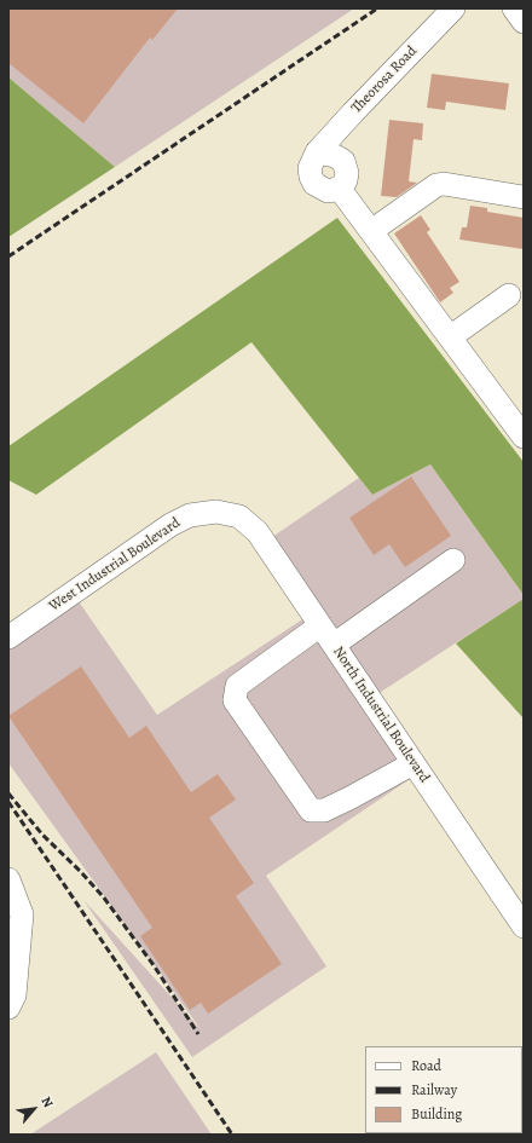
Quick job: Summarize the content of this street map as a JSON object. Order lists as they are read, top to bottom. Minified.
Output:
{"streets":{"street":["Theorosa Road","West Industrial Boulevard","North Industrial Boulevard"]},"crossings":[["West Industrial Boulevard","North Industrial Boulevard"]],"legend":["Road","Railway","Building"],"north":"top right"}
